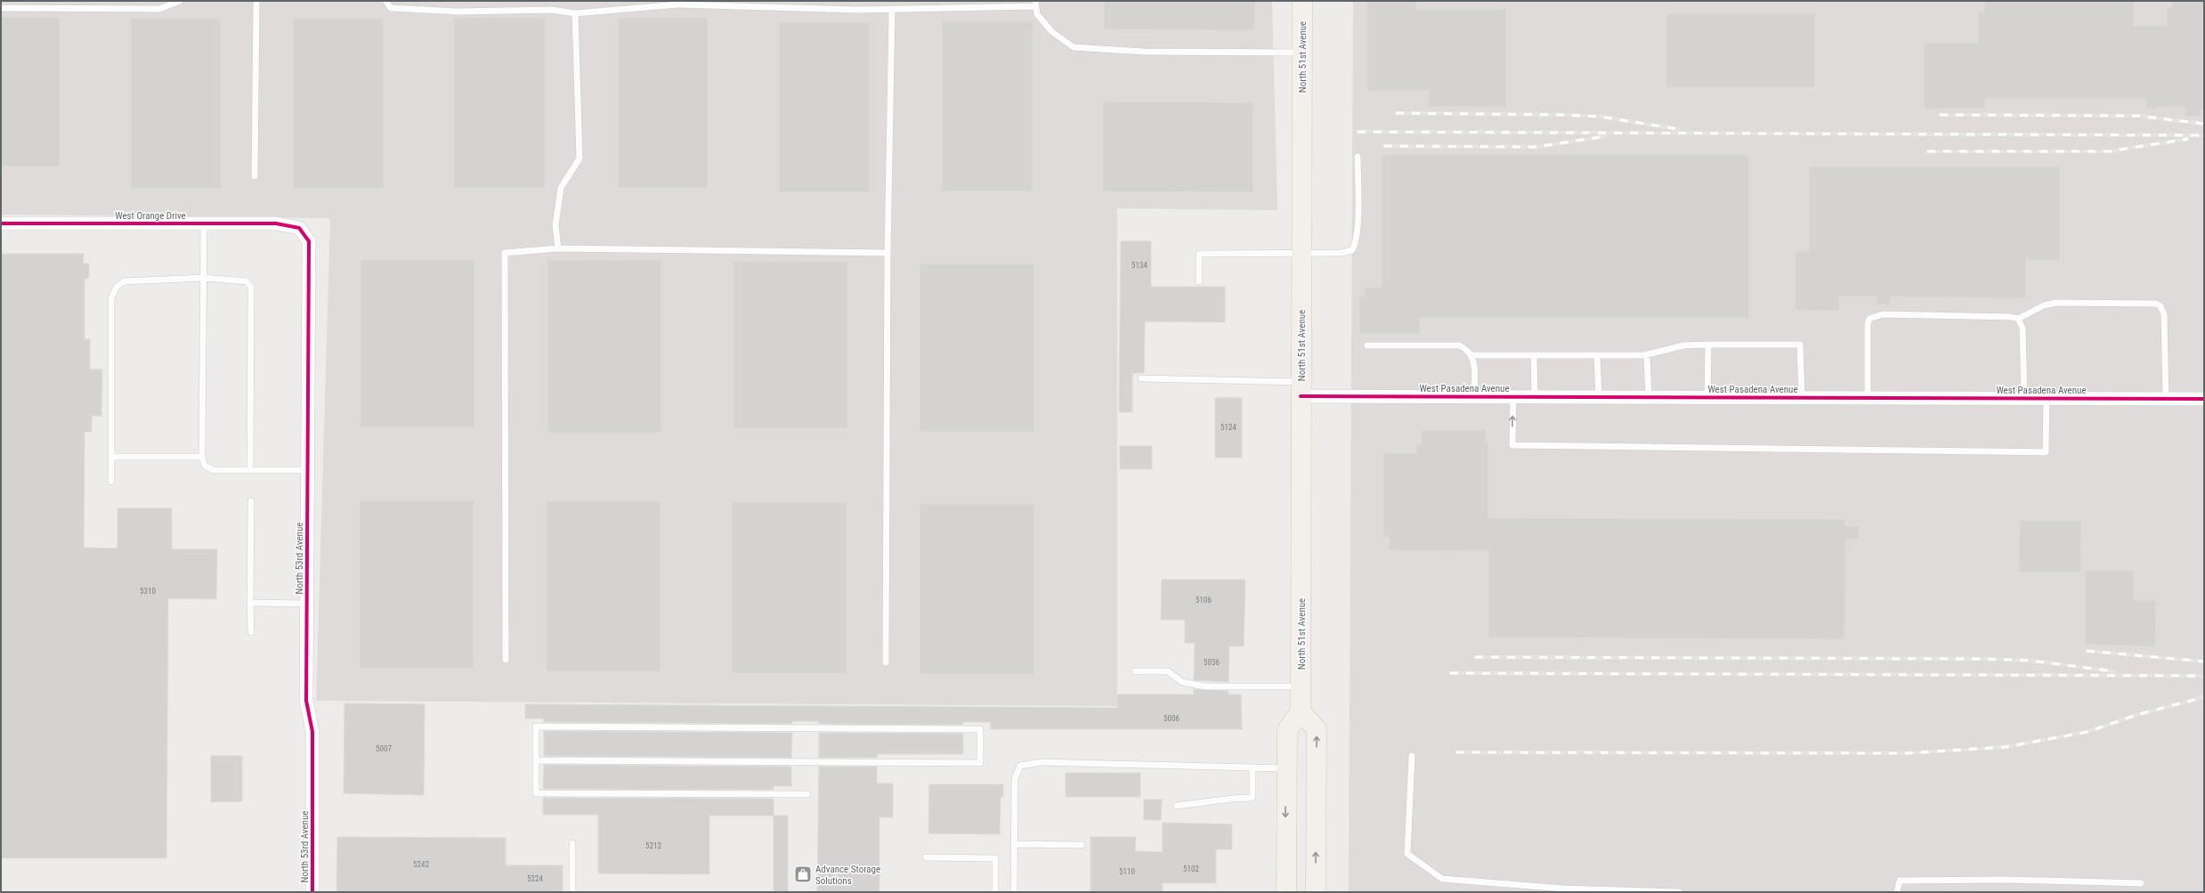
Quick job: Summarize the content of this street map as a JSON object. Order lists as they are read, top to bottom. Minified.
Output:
{"streets":{"main road":["North 51st Avenue"],"street":["West Orange Drive","West Pasadena Avenue","North 53rd Avenue"]},"crossings":[["North 51st Avenue","West Pasadena Avenue"],["West Orange Drive","North 53rd Avenue"]],"places":{"shop":["Advance Storage Solutions"]},"house_numbers":["5134","5124","5310","5106","5036","5006","5007","5212","5242","5102","5110","5224"]}
